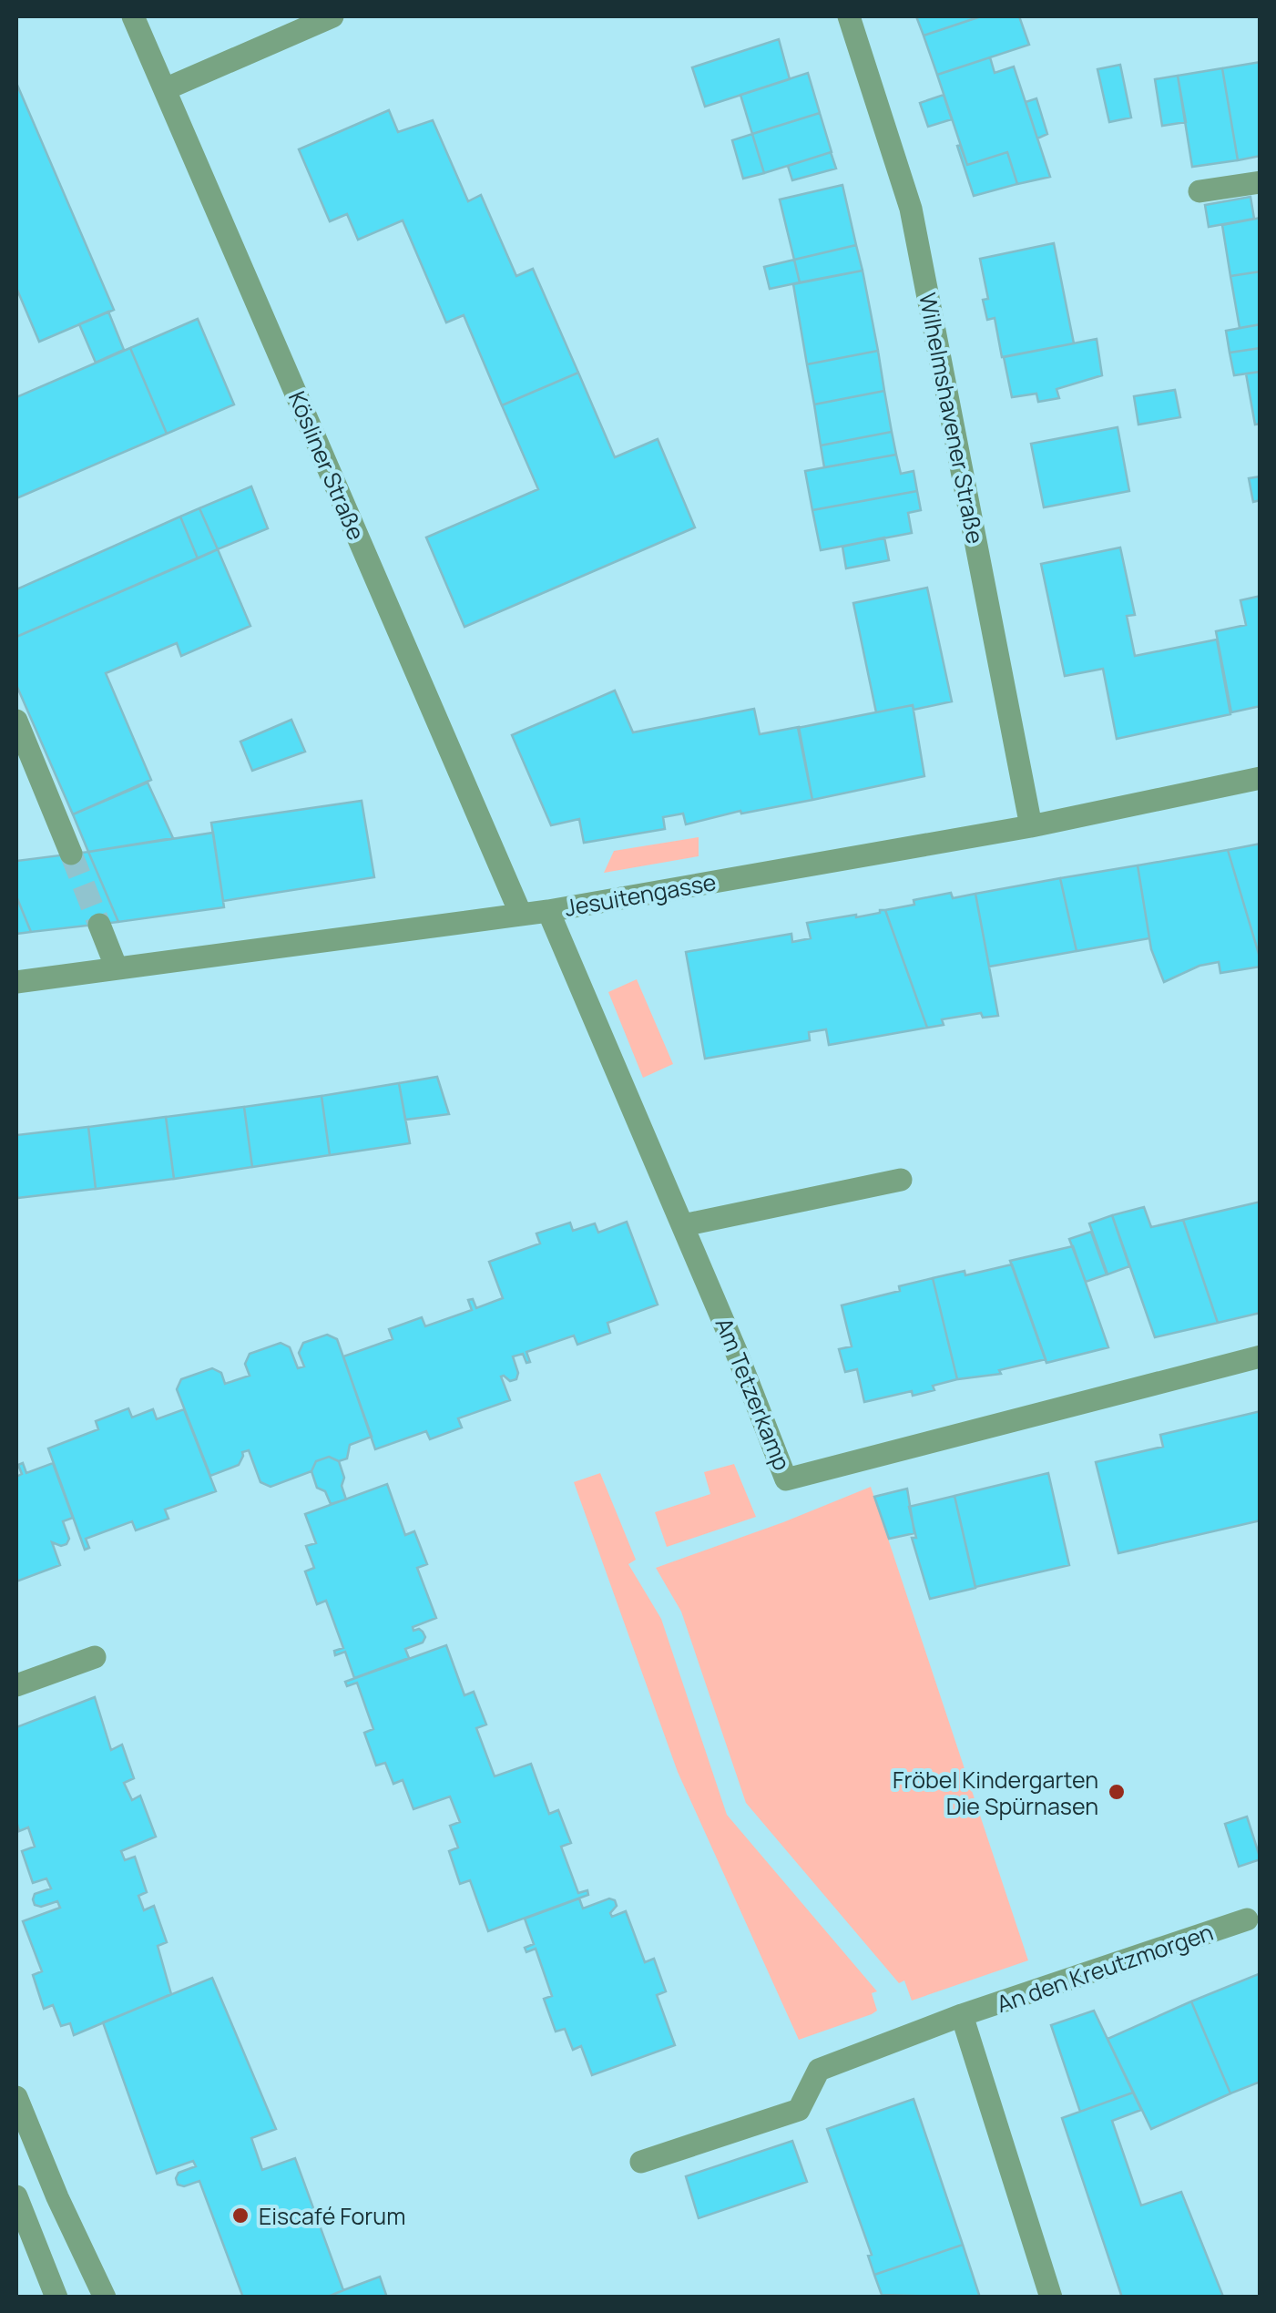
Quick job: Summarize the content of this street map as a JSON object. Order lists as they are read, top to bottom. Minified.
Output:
{"streets":{"street":["Wilhelmshavener Straße","Kösliner Straße","Jesuitengasse","Am Tetzerkamp","An den Kreutzmorgen"]},"crossings":[["Wilhelmshavener Straße","Jesuitengasse"],["Kösliner Straße","Jesuitengasse"],["Jesuitengasse","Am Tetzerkamp"]],"places":["Fröbel Kindergarten Die Spürnasen","Eiscafé Forum"]}
